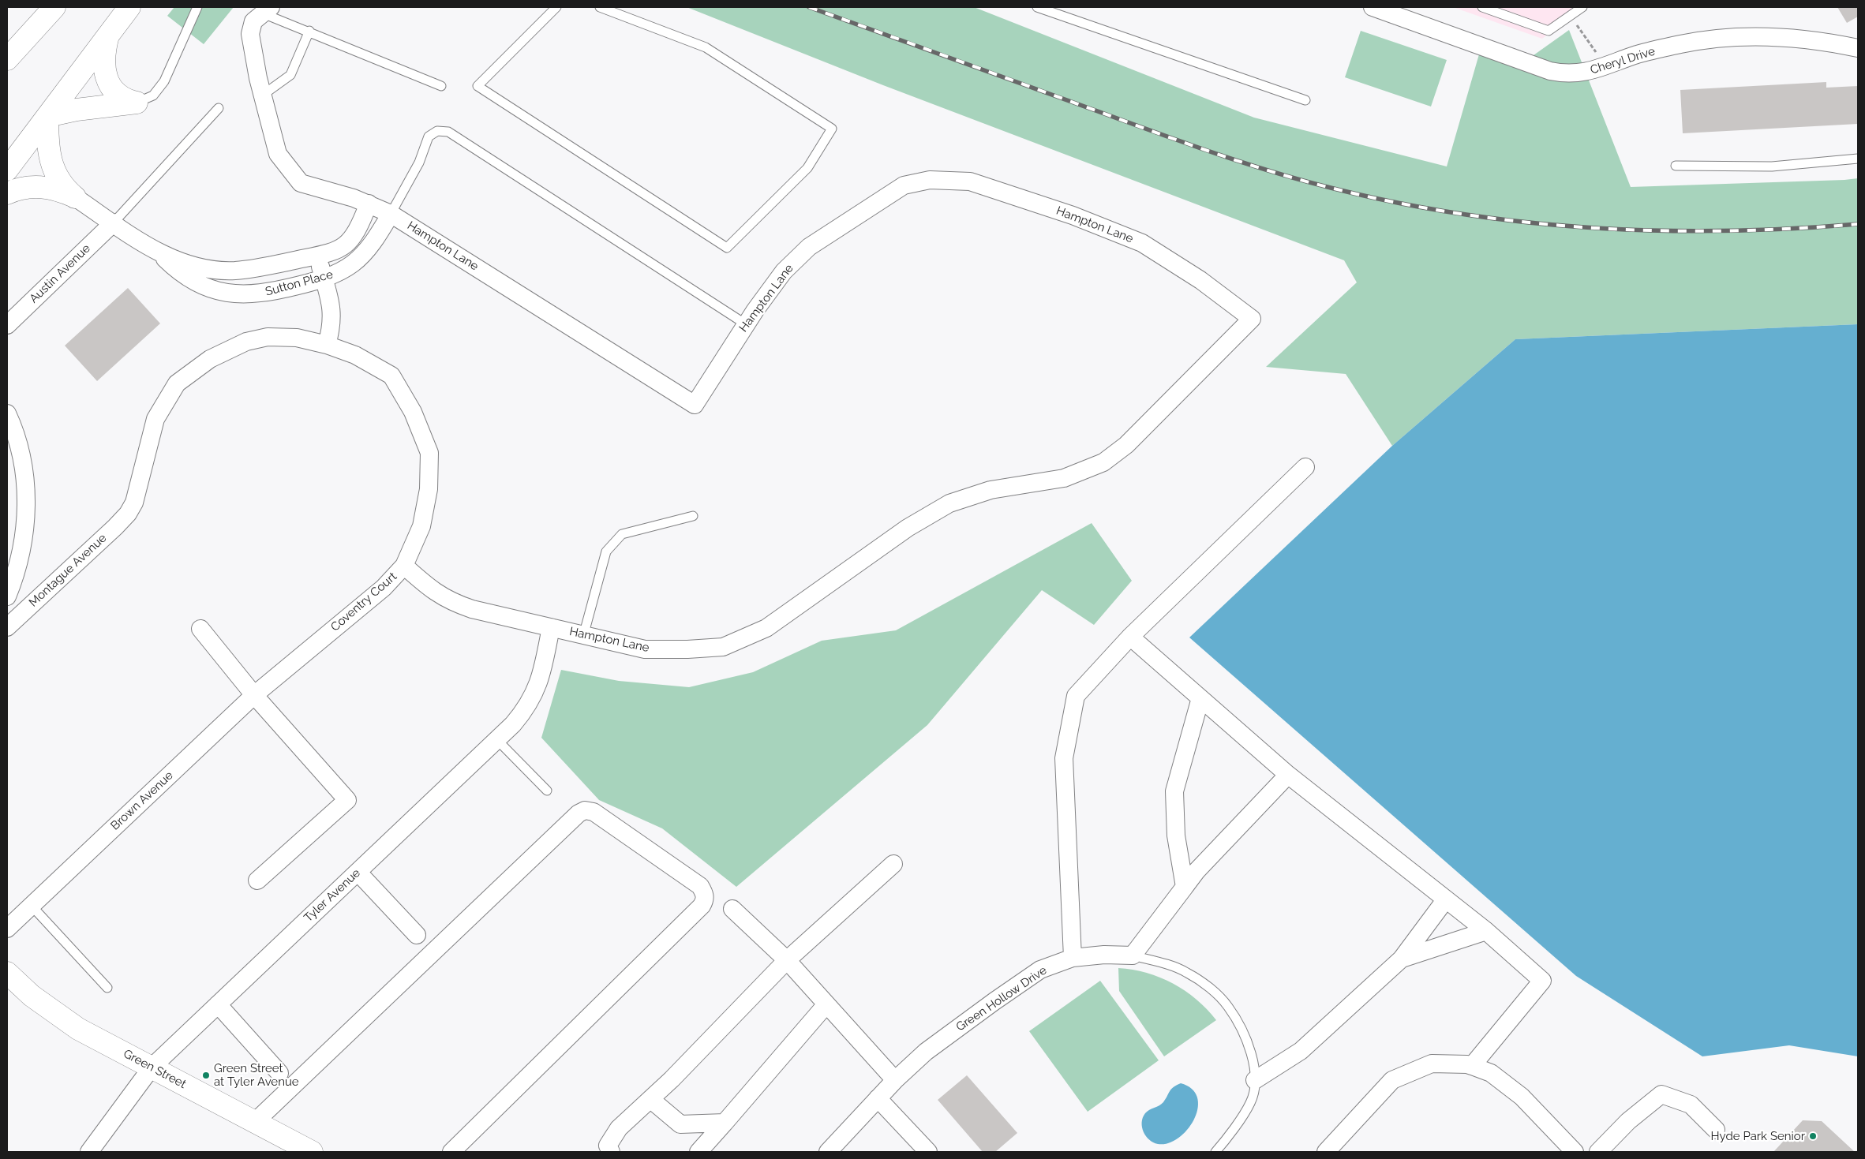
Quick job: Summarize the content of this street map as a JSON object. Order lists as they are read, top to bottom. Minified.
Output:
{"streets":{"main road":["Green Street"],"street":["Cheryl Drive","Hampton Lane","Austin Avenue","Sutton Place","Montague Avenue","Coventry Court","Brown Avenue","Tyler Avenue","Green Hollow Drive"]},"crossings":[["Hampton Lane","Sutton Place"],["Hampton Lane","Coventry Court"],["Hampton Lane","Tyler Avenue"],["Austin Avenue","Sutton Place"],["Montague Avenue","Coventry Court"],["Coventry Court","Brown Avenue"],["Tyler Avenue","Green Street"]],"places":["Green Street at Tyler Avenue","Hyde Park Senior"]}
